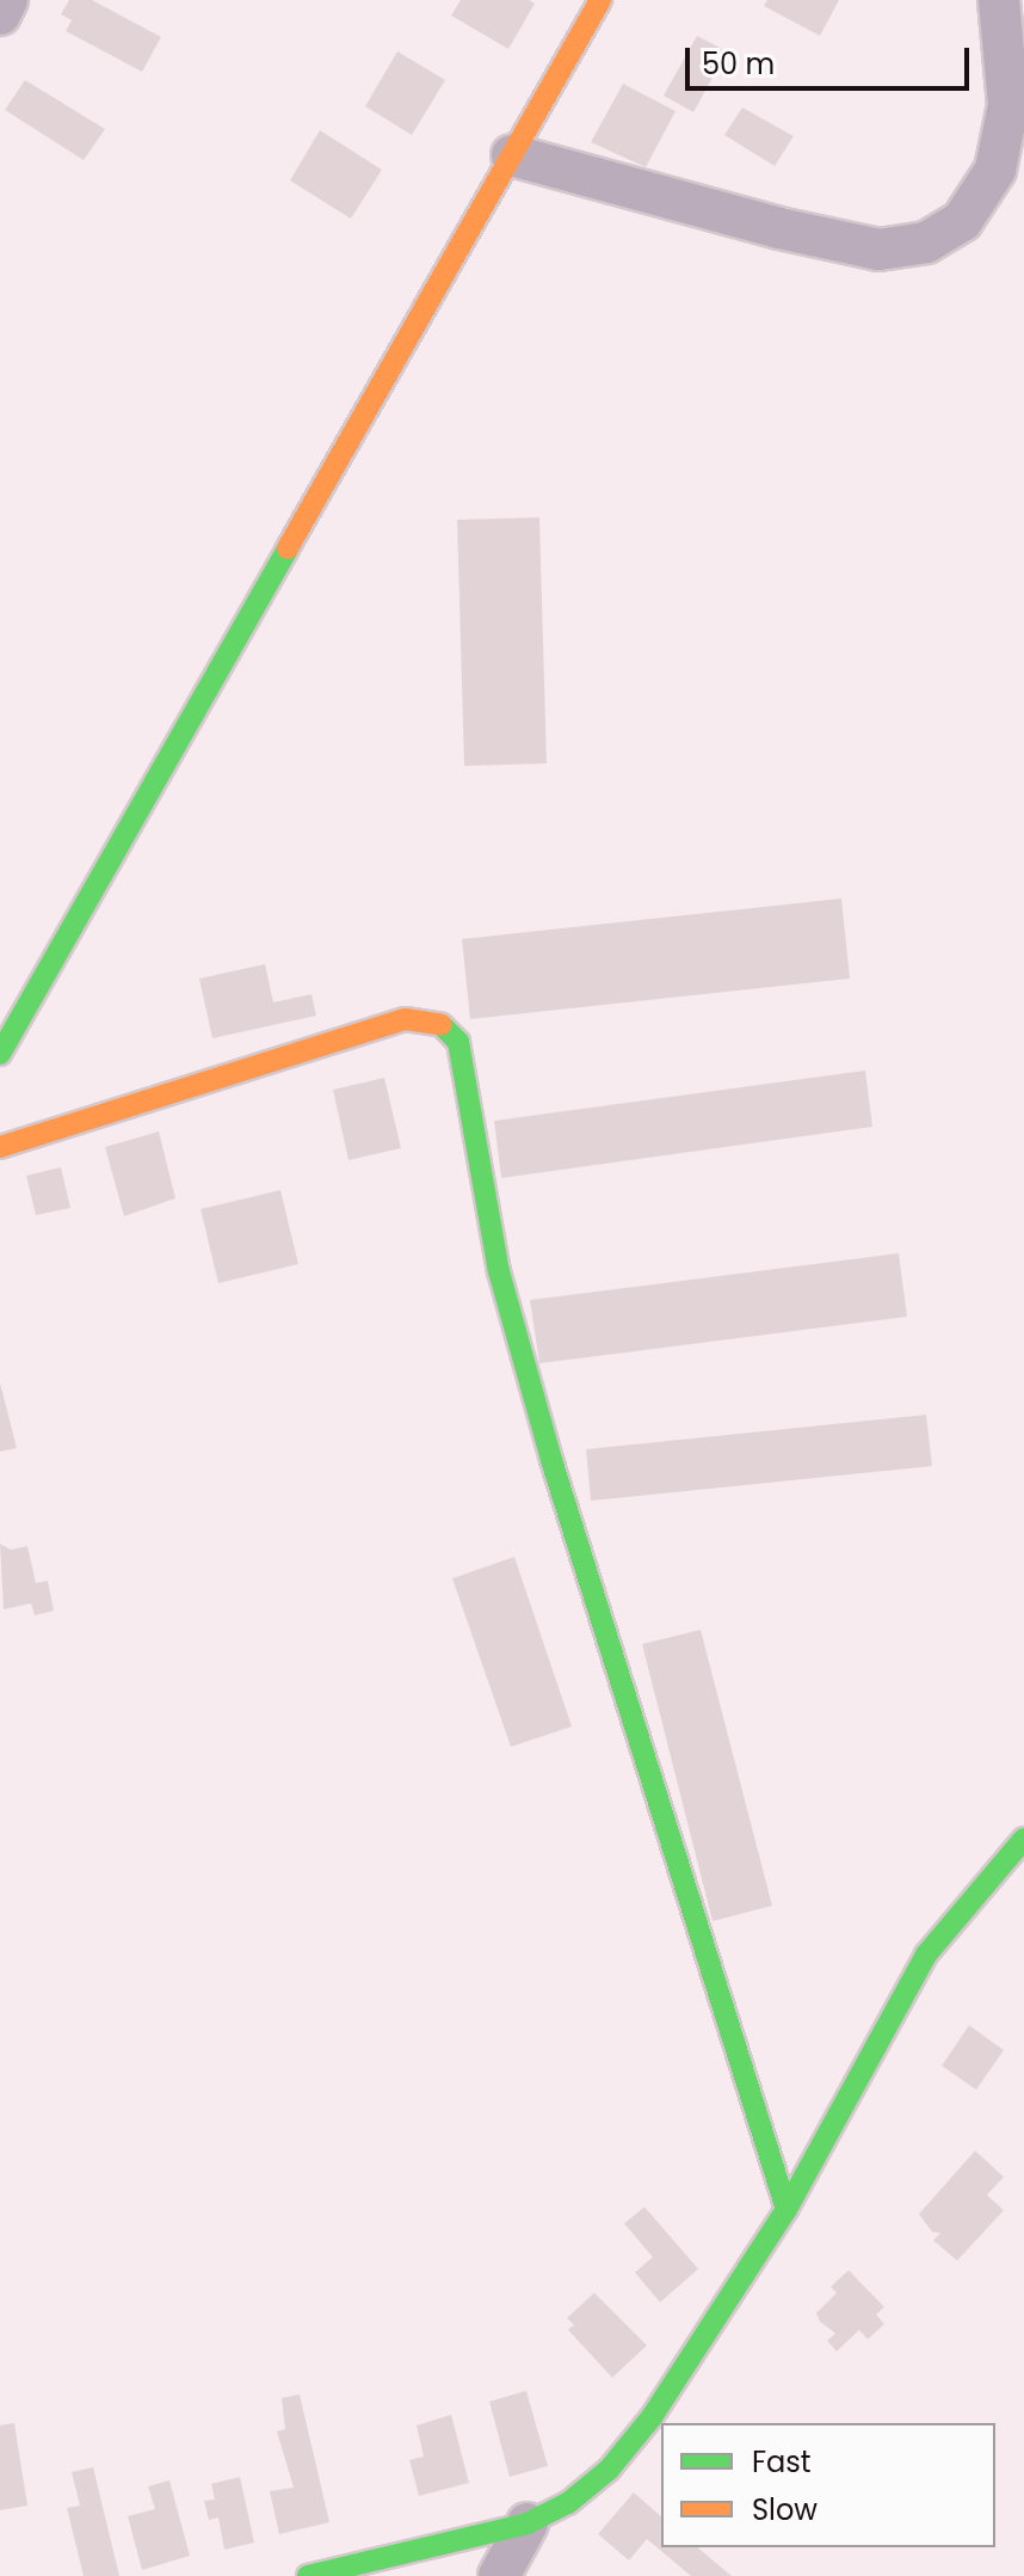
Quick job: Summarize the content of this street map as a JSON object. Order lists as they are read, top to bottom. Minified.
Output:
{"legend":["Fast","Slow"],"scale_bar":"50 m"}
